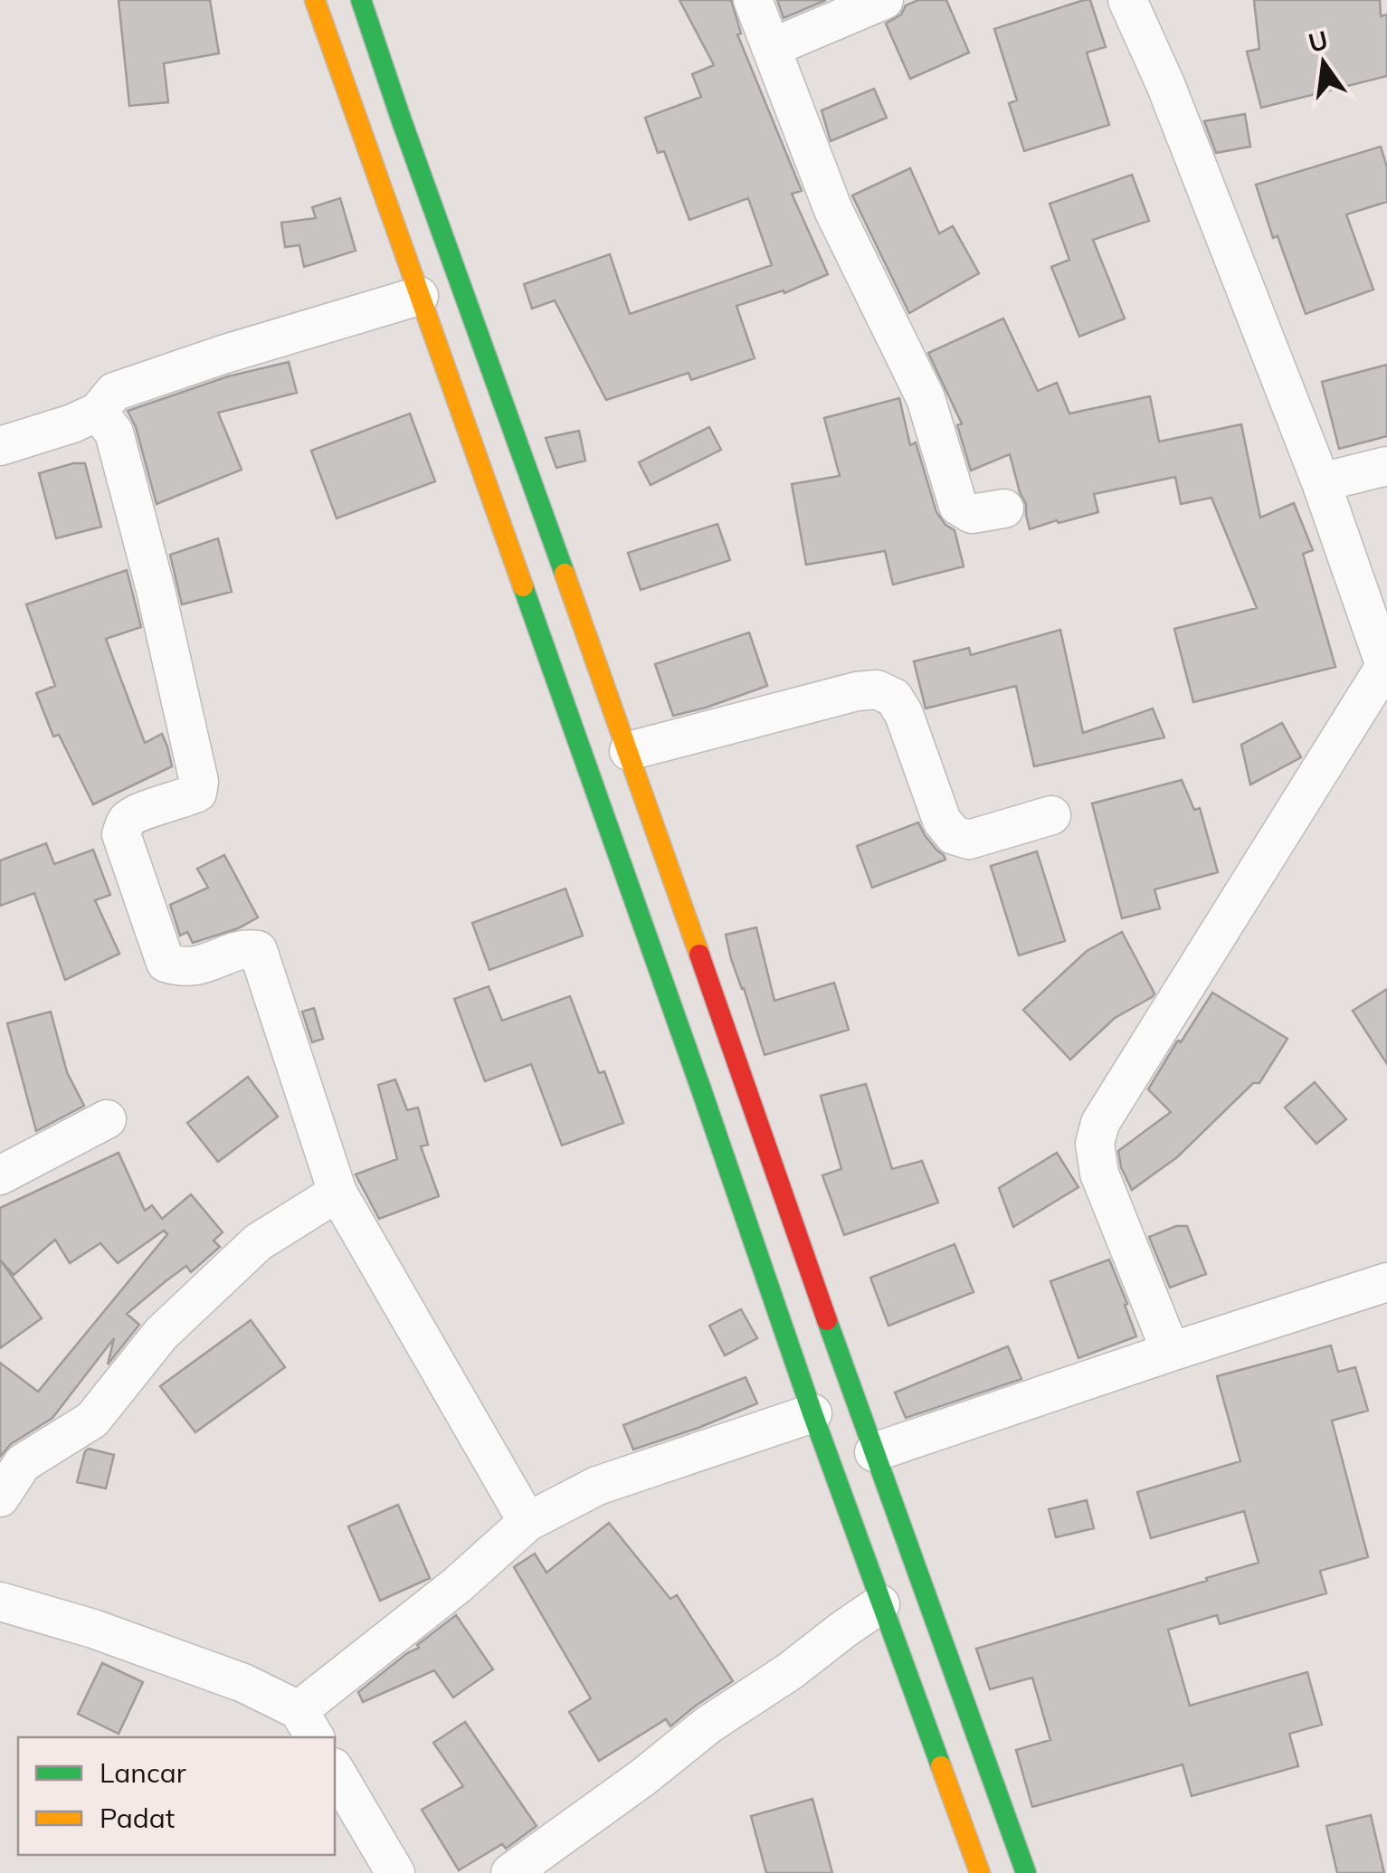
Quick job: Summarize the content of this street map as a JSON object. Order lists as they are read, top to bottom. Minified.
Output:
{"legend":["Lancar","Padat"],"north":"top"}
